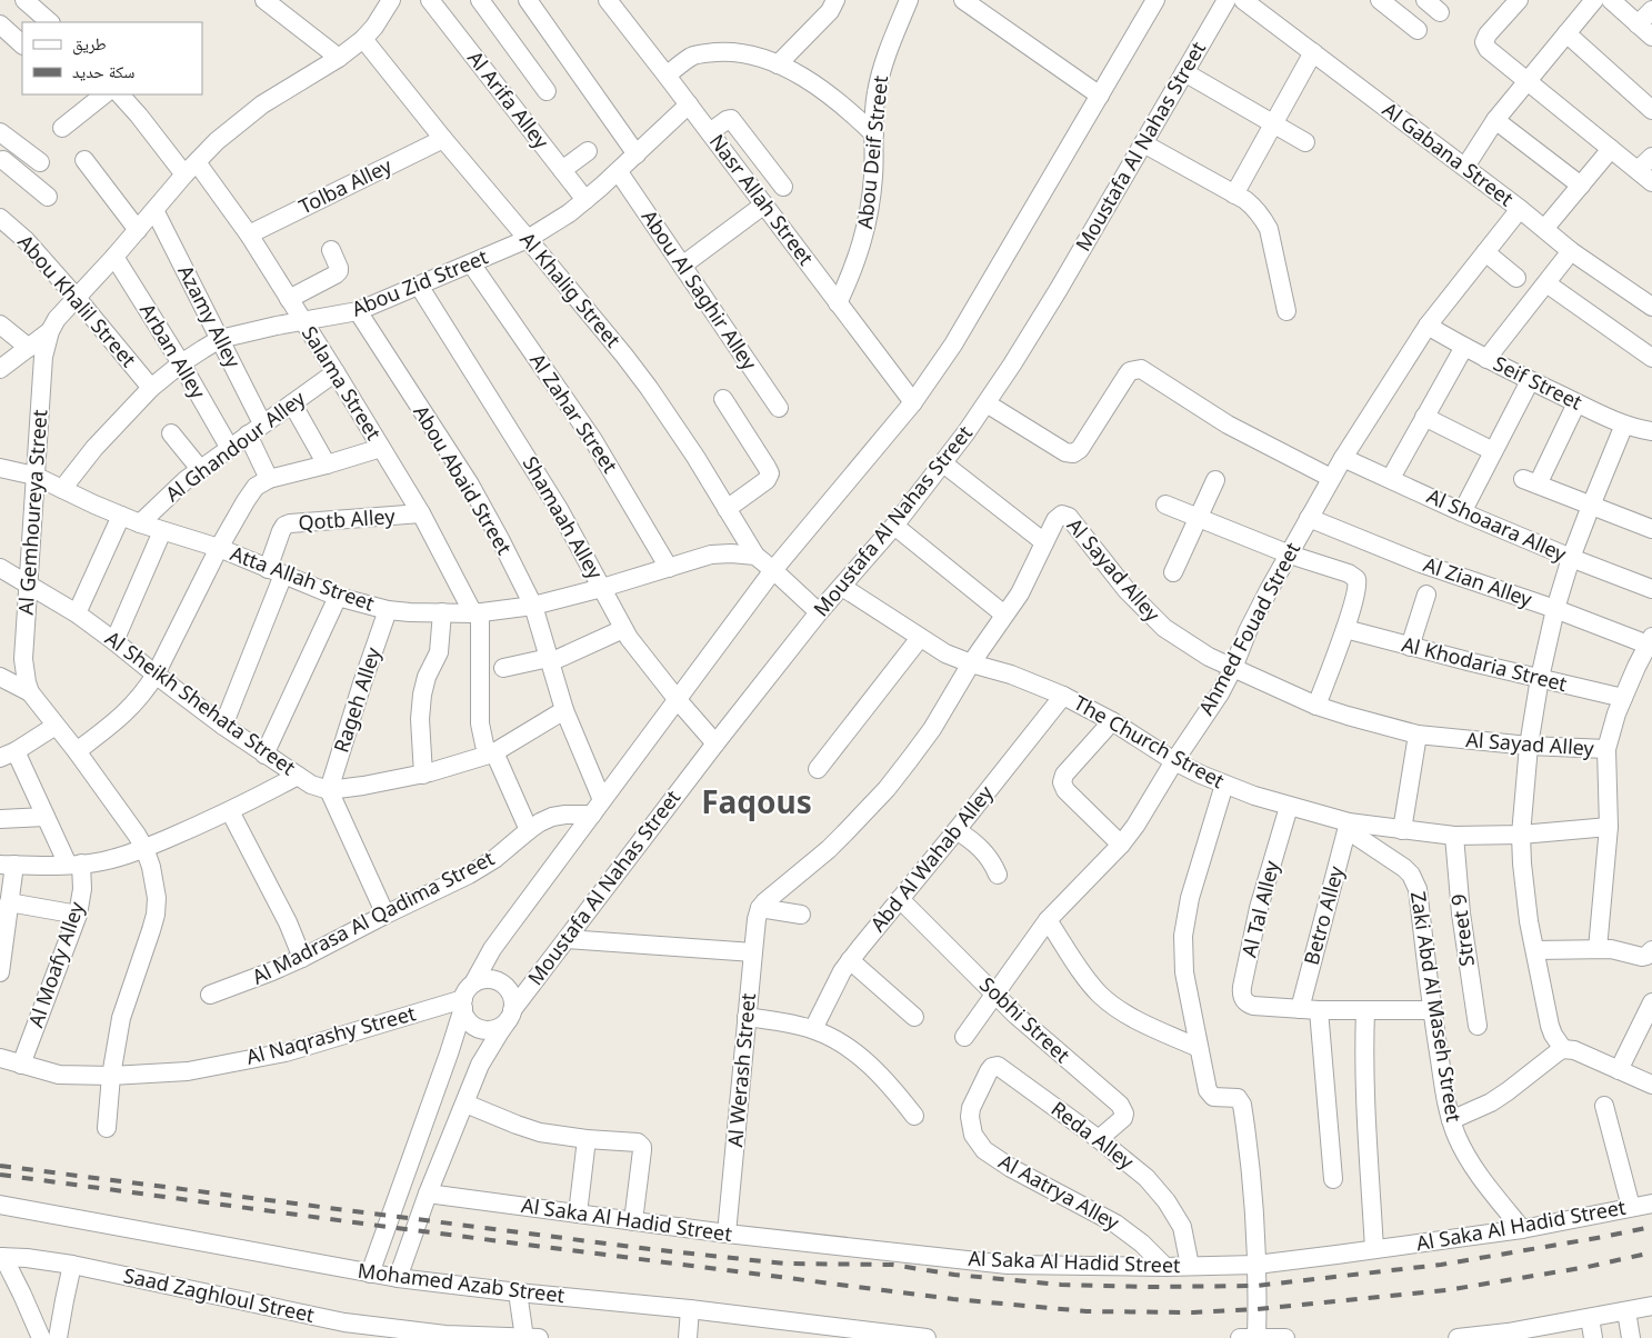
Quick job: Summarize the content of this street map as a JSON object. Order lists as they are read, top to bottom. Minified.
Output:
{"streets":{"street":["Al Arifa Alley","Moustafa Al Nahas Street","Abou Deif Street","Al Gabana Street","Tolba Alley","Nasr Allah Street","Abou Zid Street","Al Khalig Street","Abou Al Saghir Alley","Abou Khalil Street","Azamy Alley","Arban Alley","Salama Street","Seif Street","Al Zahar Street","Al Ghandour Alley","Abou Abaid Street","Al Gemhoureya Street","Shamaah Alley","Qotb Alley","Al Shoaara Alley","Al Sayad Alley","Atta Allah Street","Al Zian Alley","Ahmed Fouad Street","Al Khodaria Street","Rageh Alley","Al Sheikh Shehata Street","The Church Street","Abd Al Wahab Alley","Al Tal Alley","Betro Alley","Al Madrasa Al Qadima Street","Street 9","Al Moafy Alley","Zaki Abd Al Maseh Street","Sobhi Street","Al Naqrashy Street","Al Werash Street","Reda Alley","Al Aatrya Alley","Al Saka Al Hadid Street","Mohamed Azab Street","Saad Zaghloul Street"]},"crossings":[["Al Arifa Alley","Abou Zid Street"],["Moustafa Al Nahas Street","Shamaah Alley"],["Moustafa Al Nahas Street","The Church Street"],["Moustafa Al Nahas Street","Al Naqrashy Street"],["Moustafa Al Nahas Street","Al Saka Al Hadid Street"],["Moustafa Al Nahas Street","Mohamed Azab Street"],["Abou Deif Street","Nasr Allah Street"],["Al Gabana Street","Ahmed Fouad Street"],["Tolba Alley","Al Khalig Street"],["Tolba Alley","Salama Street"],["Nasr Allah Street","Abou Zid Street"],["Abou Zid Street","Al Khalig Street"],["Abou Zid Street","Abou Al Saghir Alley"],["Abou Zid Street","Abou Khalil Street"],["Abou Zid Street","Azamy Alley"],["Abou Zid Street","Arban Alley"],["Abou Zid Street","Salama Street"],["Abou Zid Street","Al Zahar Street"],["Abou Zid Street","Abou Abaid Street"],["Abou Zid Street","Shamaah Alley"],["Abou Zid Street","Atta Allah Street"],["Al Khalig Street","Al Gemhoureya Street"],["Al Khalig Street","Atta Allah Street"],["Abou Khalil Street","Al Gemhoureya Street"],["Azamy Alley","Al Ghandour Alley"],["Azamy Alley","Al Gemhoureya Street"],["Arban Alley","Al Ghandour Alley"],["Arban Alley","Al Gemhoureya Street"],["Salama Street","Al Ghandour Alley"],["Salama Street","Al Gemhoureya Street"],["Salama Street","Qotb Alley"],["Salama Street","Atta Allah Street"],["Seif Street","Ahmed Fouad Street"],["Al Zahar Street","Atta Allah Street"],["Al Ghandour Alley","Atta Allah Street"],["Abou Abaid Street","Atta Allah Street"],["Abou Abaid Street","Al Madrasa Al Qadima Street"],["Al Gemhoureya Street","Atta Allah Street"],["Al Gemhoureya Street","Al Sheikh Shehata Street"],["Al Gemhoureya Street","Al Naqrashy Street"],["Shamaah Alley","Atta Allah Street"],["Qotb Alley","Atta Allah Street"],["Qotb Alley","Al Sheikh Shehata Street"],["Al Shoaara Alley","Ahmed Fouad Street"],["Al Sayad Alley","Ahmed Fouad Street"],["Al Sayad Alley","The Church Street"],["Al Sayad Alley","Al Werash Street"],["Atta Allah Street","Rageh Alley"],["Al Zian Alley","Ahmed Fouad Street"],["Ahmed Fouad Street","The Church Street"],["Ahmed Fouad Street","Sobhi Street"],["Rageh Alley","Al Sheikh Shehata Street"],["The Church Street","Abd Al Wahab Alley"],["The Church Street","Al Tal Alley"],["The Church Street","Betro Alley"],["The Church Street","Street 9"],["The Church Street","Zaki Abd Al Maseh Street"],["Abd Al Wahab Alley","Sobhi Street"],["Al Tal Alley","Betro Alley"],["Betro Alley","Zaki Abd Al Maseh Street"],["Al Moafy Alley","Al Naqrashy Street"],["Zaki Abd Al Maseh Street","Al Saka Al Hadid Street"],["Sobhi Street","Reda Alley"],["Al Werash Street","Al Saka Al Hadid Street"],["Reda Alley","Al Aatrya Alley"],["Reda Alley","Al Saka Al Hadid Street"],["Al Aatrya Alley","Al Saka Al Hadid Street"]],"districts":["Faqous"],"legend":["طريق","سكة حديد"]}
